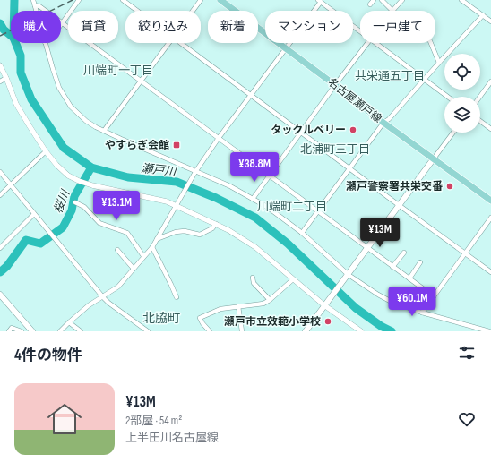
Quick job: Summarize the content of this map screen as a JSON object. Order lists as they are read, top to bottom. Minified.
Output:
{"streets":{"main road":["名古屋瀬戸線"]},"districts":["川端町一丁目","共栄通五丁目","北浦町三丁目","川端町二丁目","北脇町"],"water":["瀬戸川","桜川"],"places":{"other":["タックルベリー","瀬戸警察署共栄交番","瀬戸市立效範小学校"],"transit":["やすらぎ会館"]},"page":{"chip":["購入","賃貸","絞り込み","新着","マンション","一戸建て"],"price":["¥38.8M","¥13.1M","¥13M","¥60.1M"],"heading":"4件の物件","list":[{"name":"¥13M","note":"2部屋 · 54 m² · 上半田川名古屋線"}]}}
